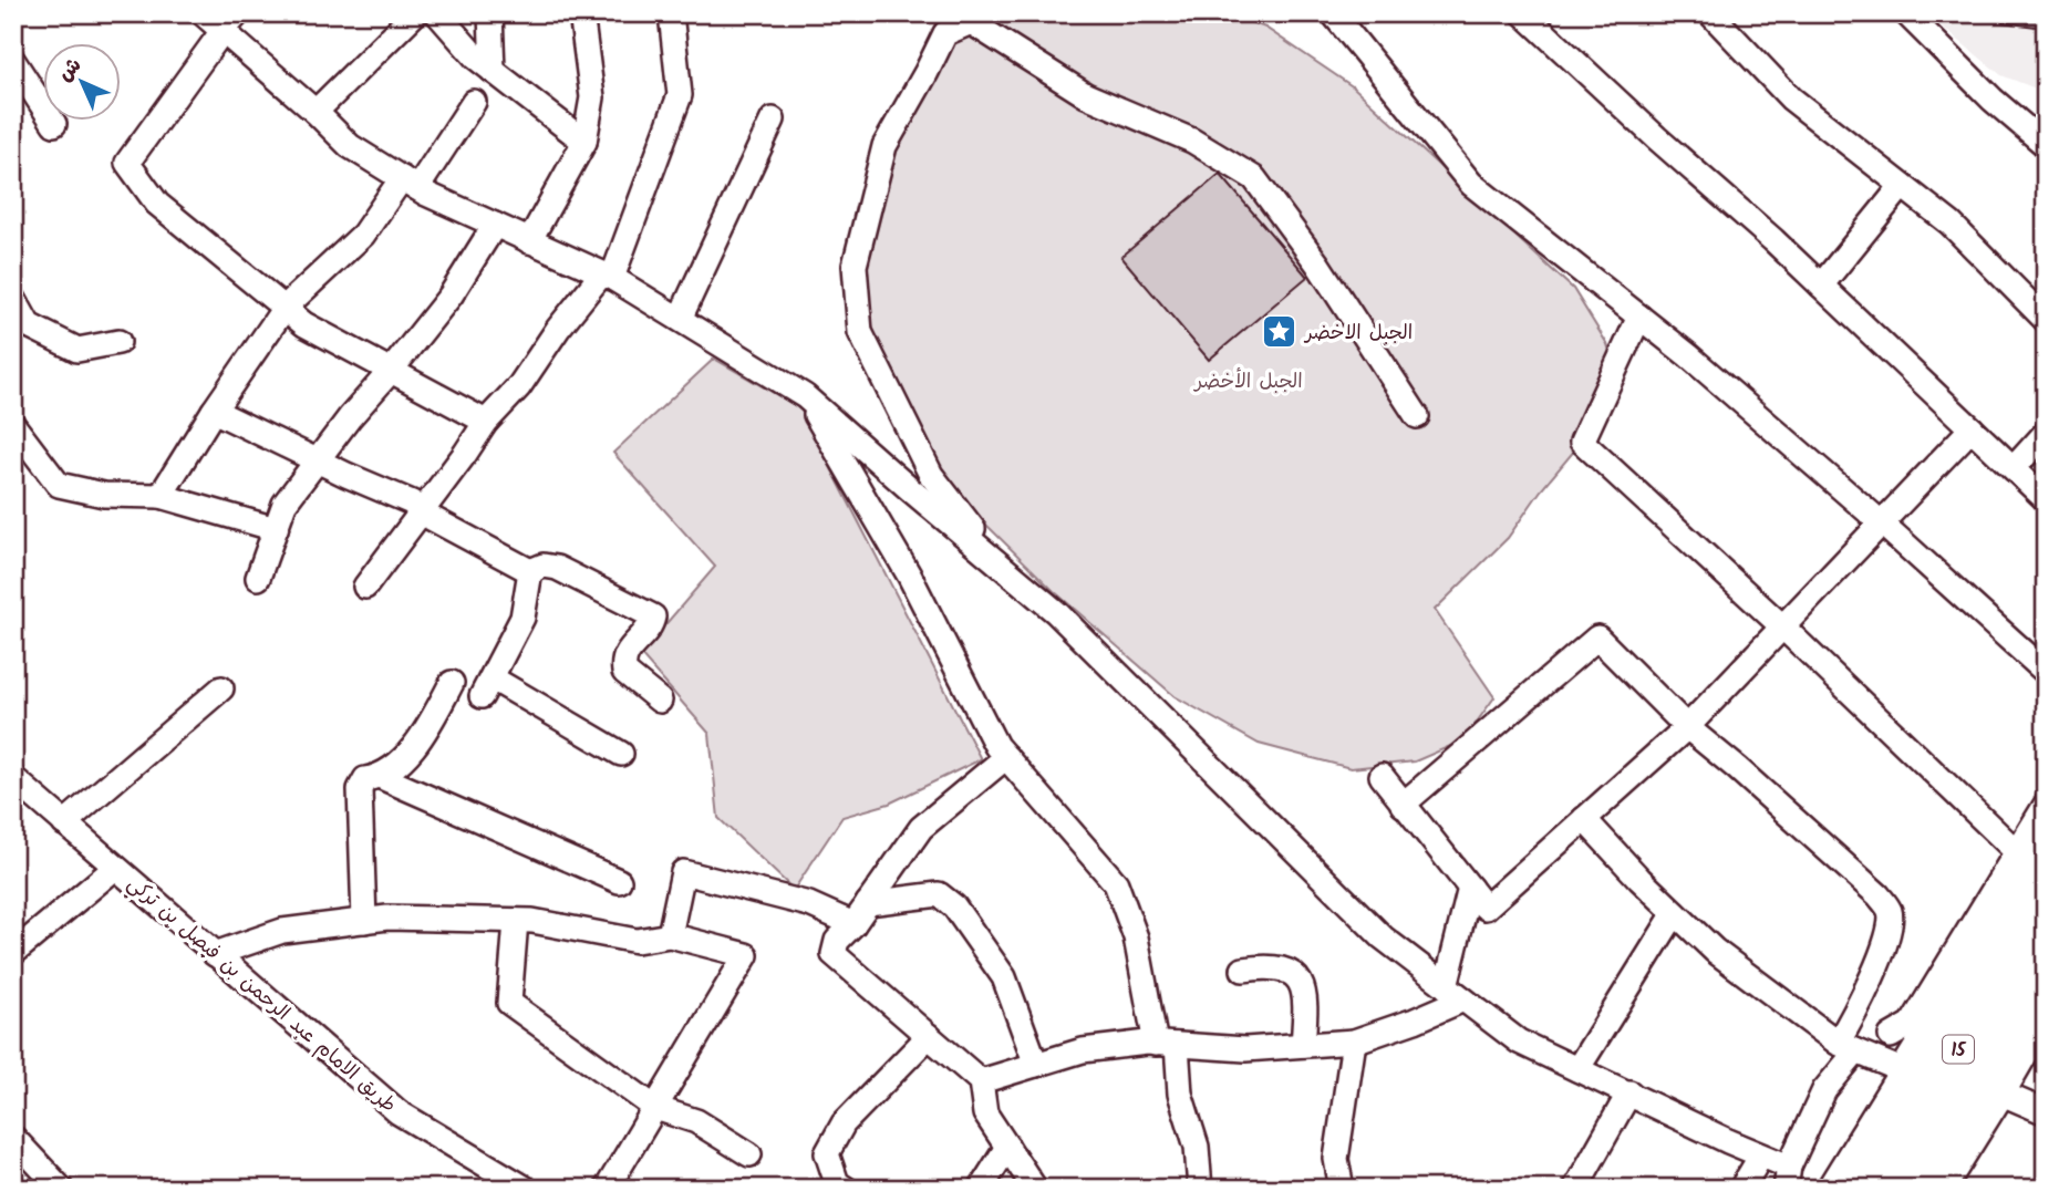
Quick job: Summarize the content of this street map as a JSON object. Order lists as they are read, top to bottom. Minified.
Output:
{"streets":{"highway":["15"],"street":["طريق الامام عبد الرحمن بن فيصل بن تركي"]},"parks":["الجبل الأخضر"],"places":{"place":["الجبل الاخضر"]},"north":"top left"}
